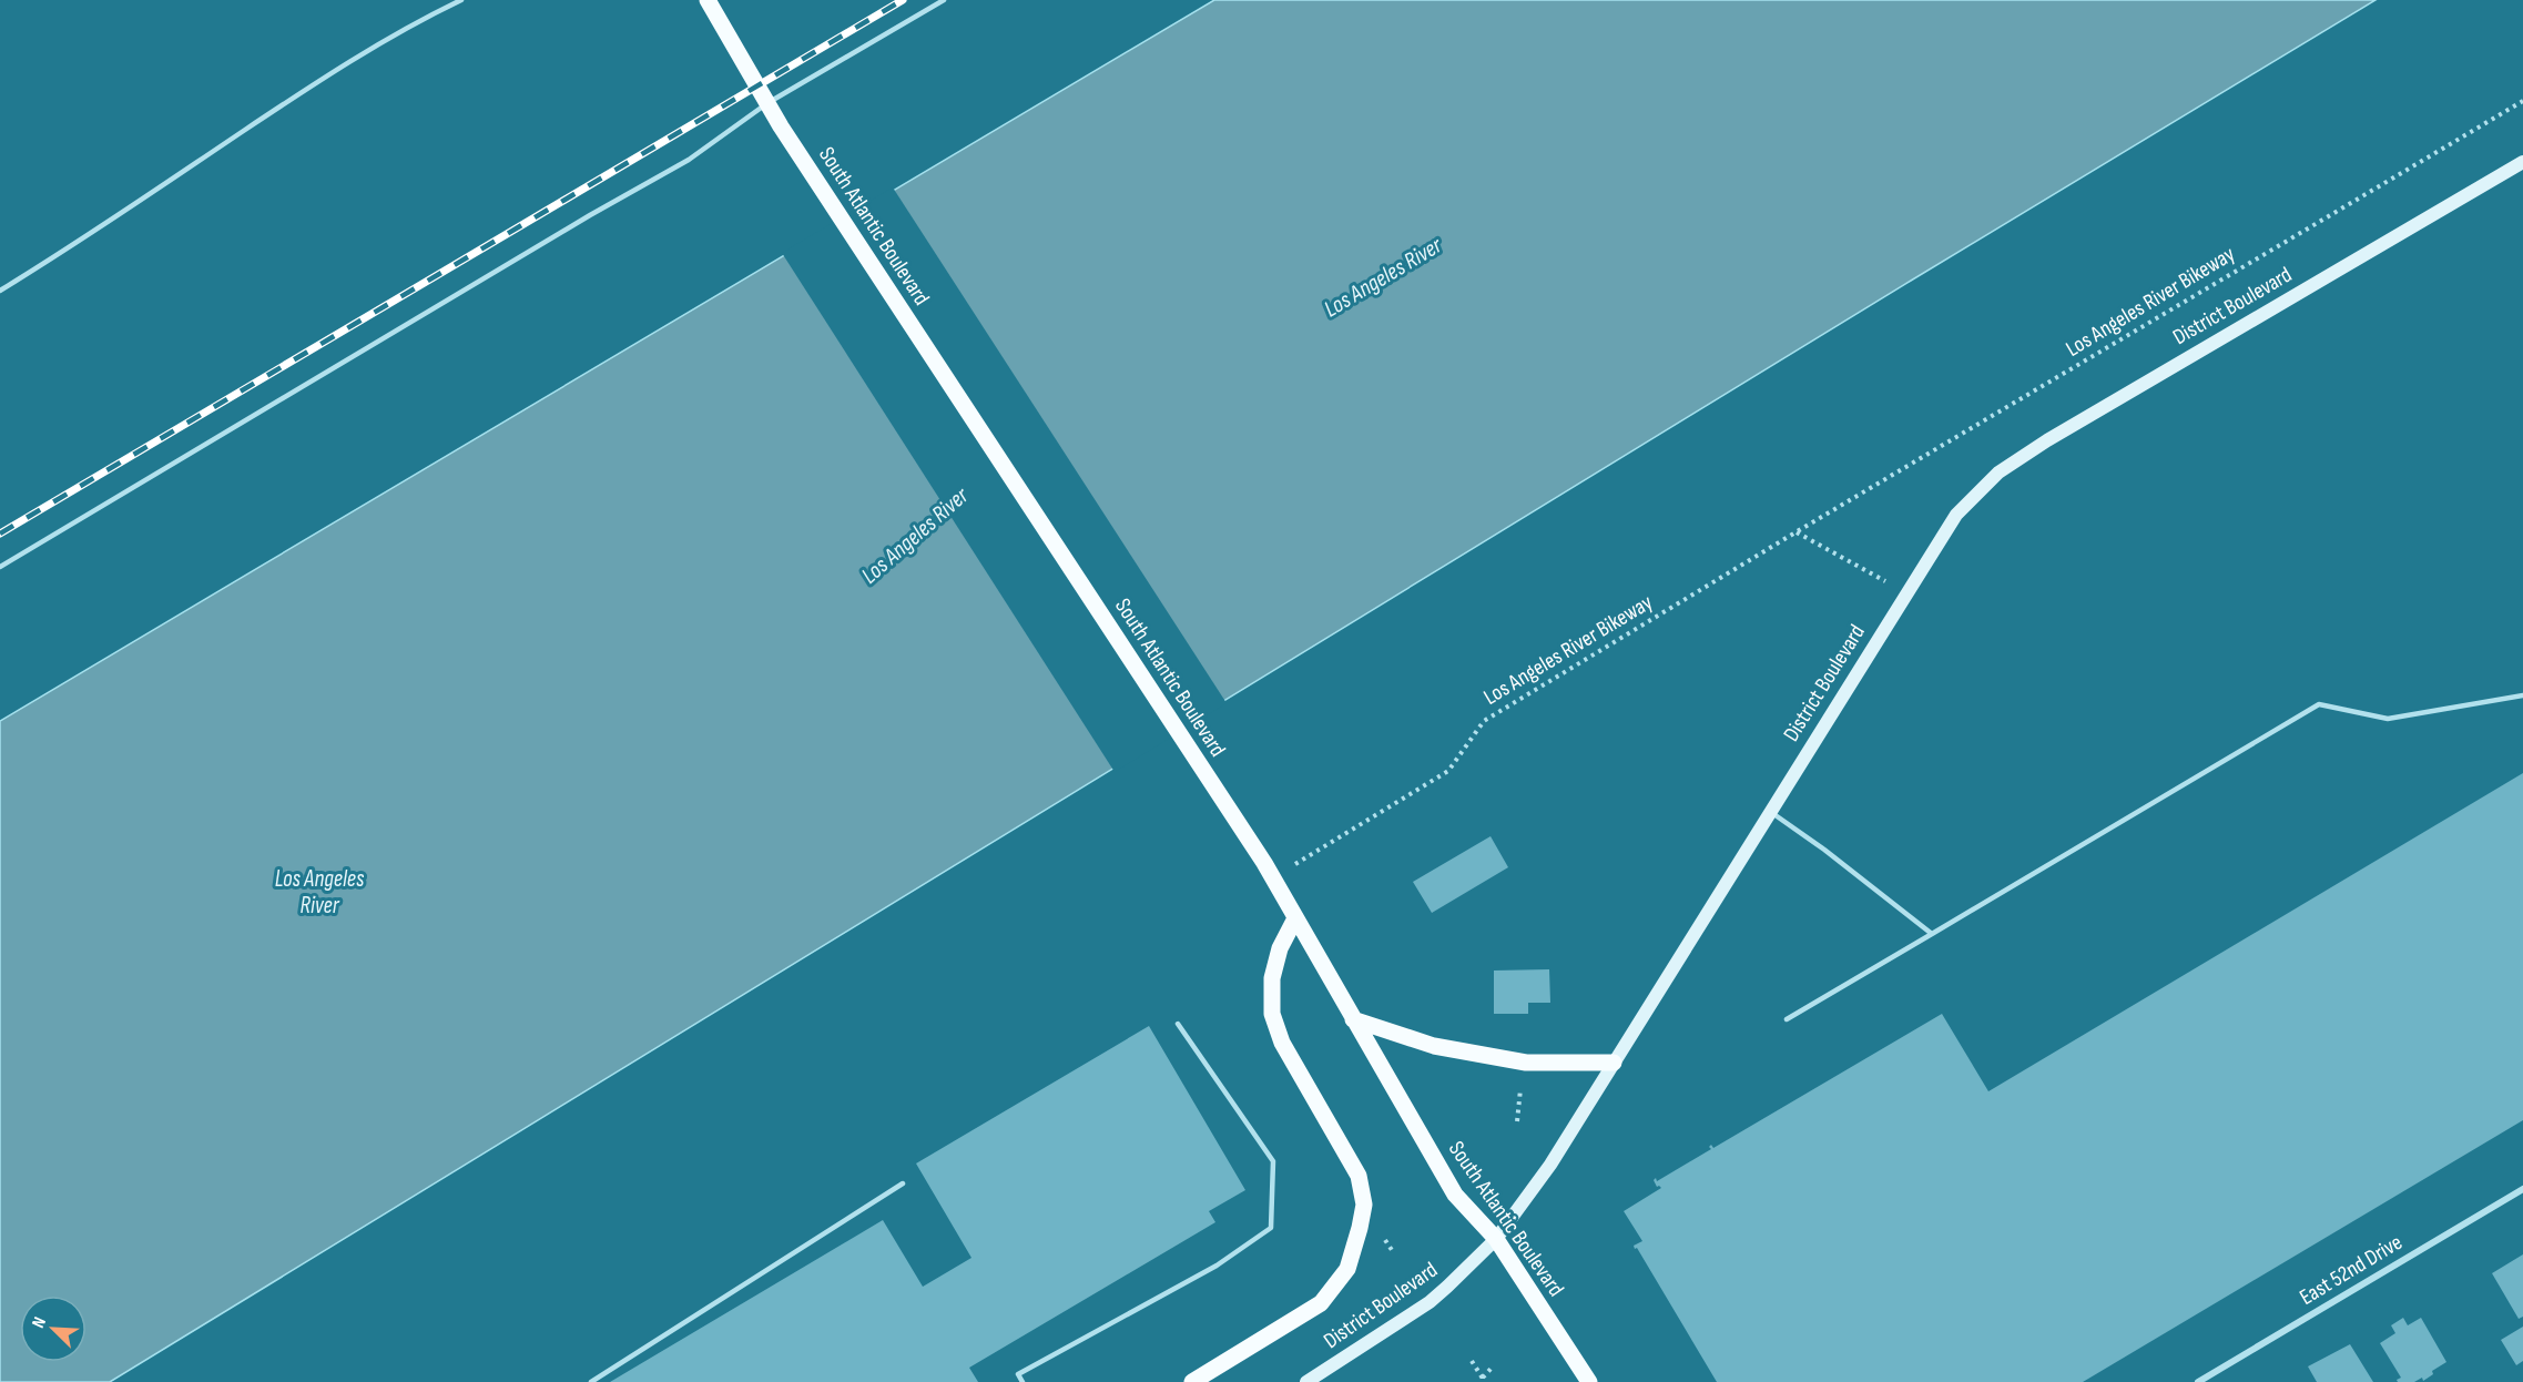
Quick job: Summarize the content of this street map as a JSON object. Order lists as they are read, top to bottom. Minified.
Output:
{"streets":{"main road":["South Atlantic Boulevard"],"street":["District Boulevard","East 52nd Drive"],"path":["Los Angeles River Bikeway"]},"crossings":[["South Atlantic Boulevard","Los Angeles River Bikeway"],["South Atlantic Boulevard","District Boulevard"]],"water":["Los Angeles River"],"north":"top left"}
